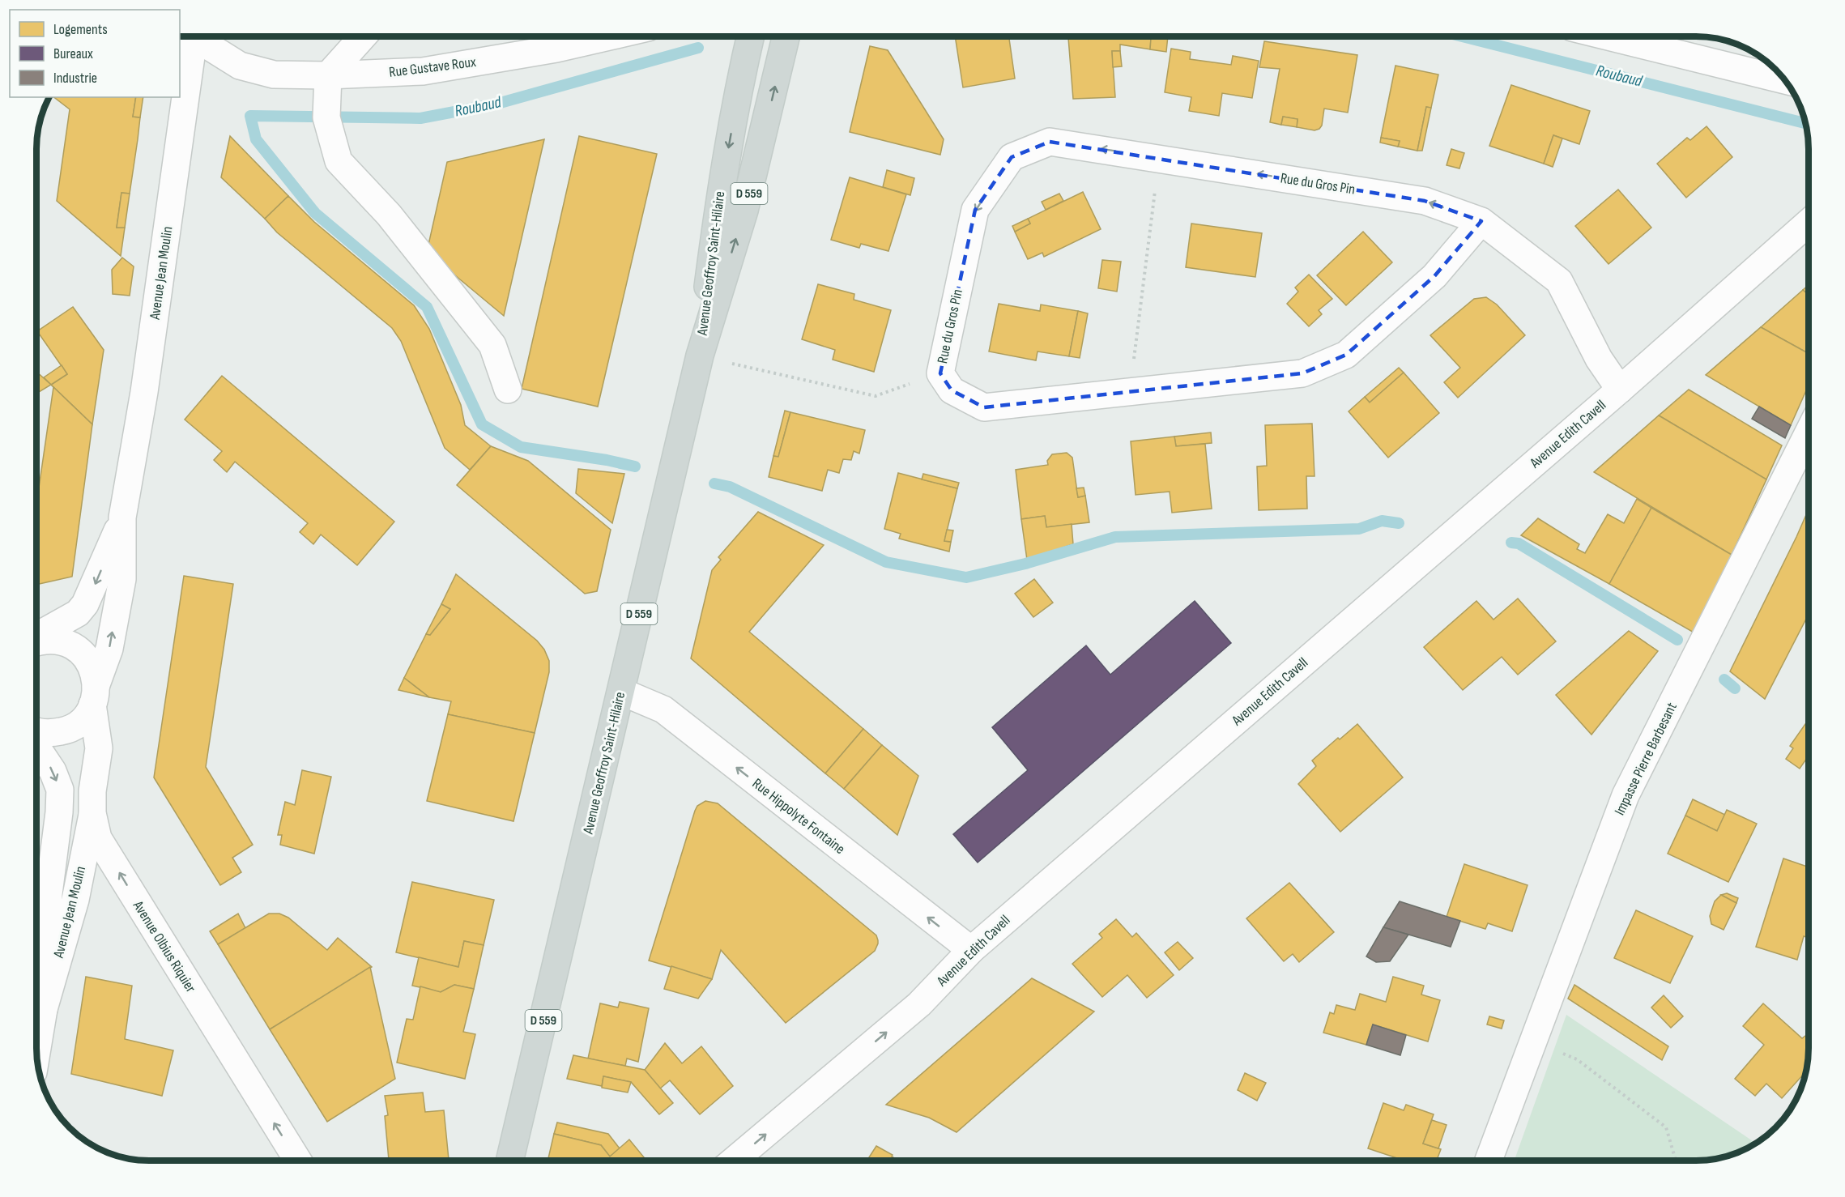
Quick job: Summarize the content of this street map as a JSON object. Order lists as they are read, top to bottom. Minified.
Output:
{"streets":{"main road":["D 559","Avenue Geoffroy Saint-Hilaire"],"street":["Rue Gustave Roux","Rue du Gros Pin","Avenue Jean Moulin","Avenue Edith Cavell","Impasse Pierre Barbesant","Rue Hippolyte Fontaine","Avenue Olbius Riquier"]},"crossings":[["Rue du Gros Pin","Avenue Edith Cavell"],["Avenue Geoffroy Saint-Hilaire","Rue Hippolyte Fontaine"],["Avenue Jean Moulin","Avenue Olbius Riquier"],["Avenue Edith Cavell","Rue Hippolyte Fontaine"]],"one_way":["Rue Hippolyte Fontaine","Avenue Olbius Riquier"],"water":["Roubaud"],"legend":["Logements","Bureaux","Industrie"]}
